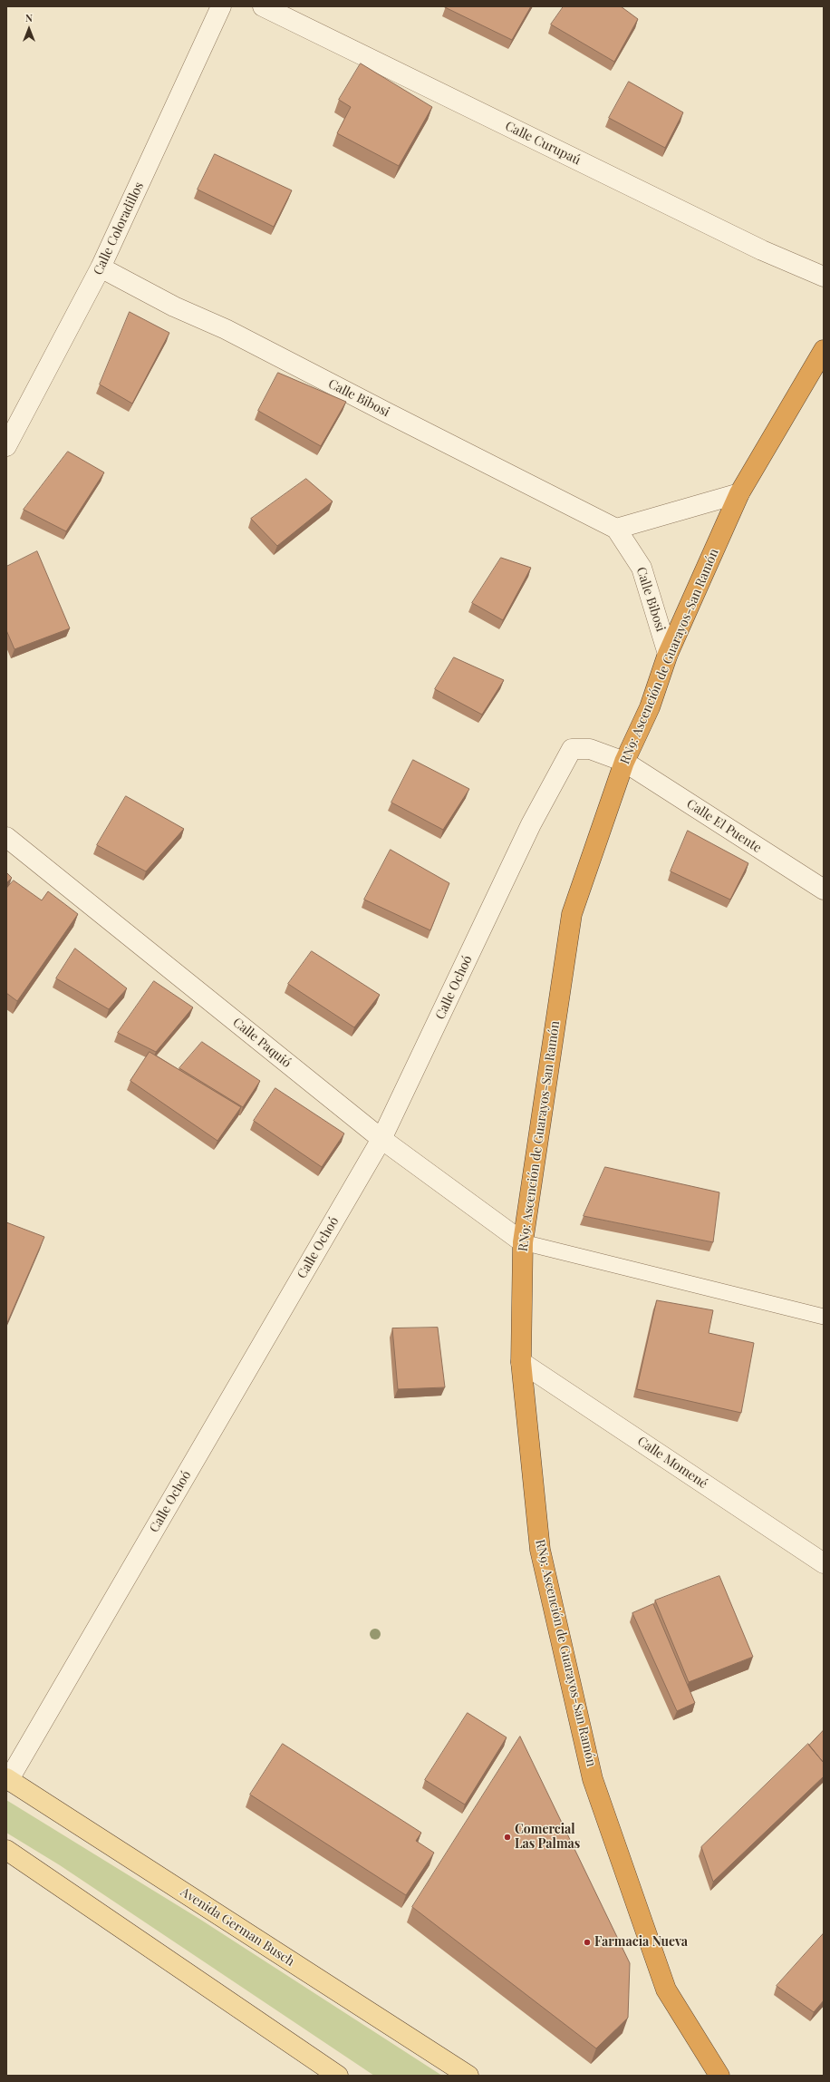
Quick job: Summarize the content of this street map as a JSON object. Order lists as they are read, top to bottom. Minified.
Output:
{"streets":{"highway":["RN9: Ascención de Guarayos-San Ramón"],"main road":["Avenida German Busch"],"street":["Calle Curupaú","Calle Coloradillos","Calle Bibosi","Calle El Puente","Calle Ochoó","Calle Paquió","Calle Momené"]},"crossings":[["Calle Coloradillos","Calle Bibosi"],["Calle Bibosi","RN9: Ascención de Guarayos-San Ramón"],["RN9: Ascención de Guarayos-San Ramón","Calle El Puente"],["RN9: Ascención de Guarayos-San Ramón","Calle Ochoó"],["RN9: Ascención de Guarayos-San Ramón","Calle Paquió"],["RN9: Ascención de Guarayos-San Ramón","Calle Momené"],["Calle El Puente","Calle Ochoó"],["Calle Ochoó","Calle Paquió"],["Calle Ochoó","Avenida German Busch"]],"places":["Comercial Las Palmas","Farmacia Nueva"],"north":"top"}
